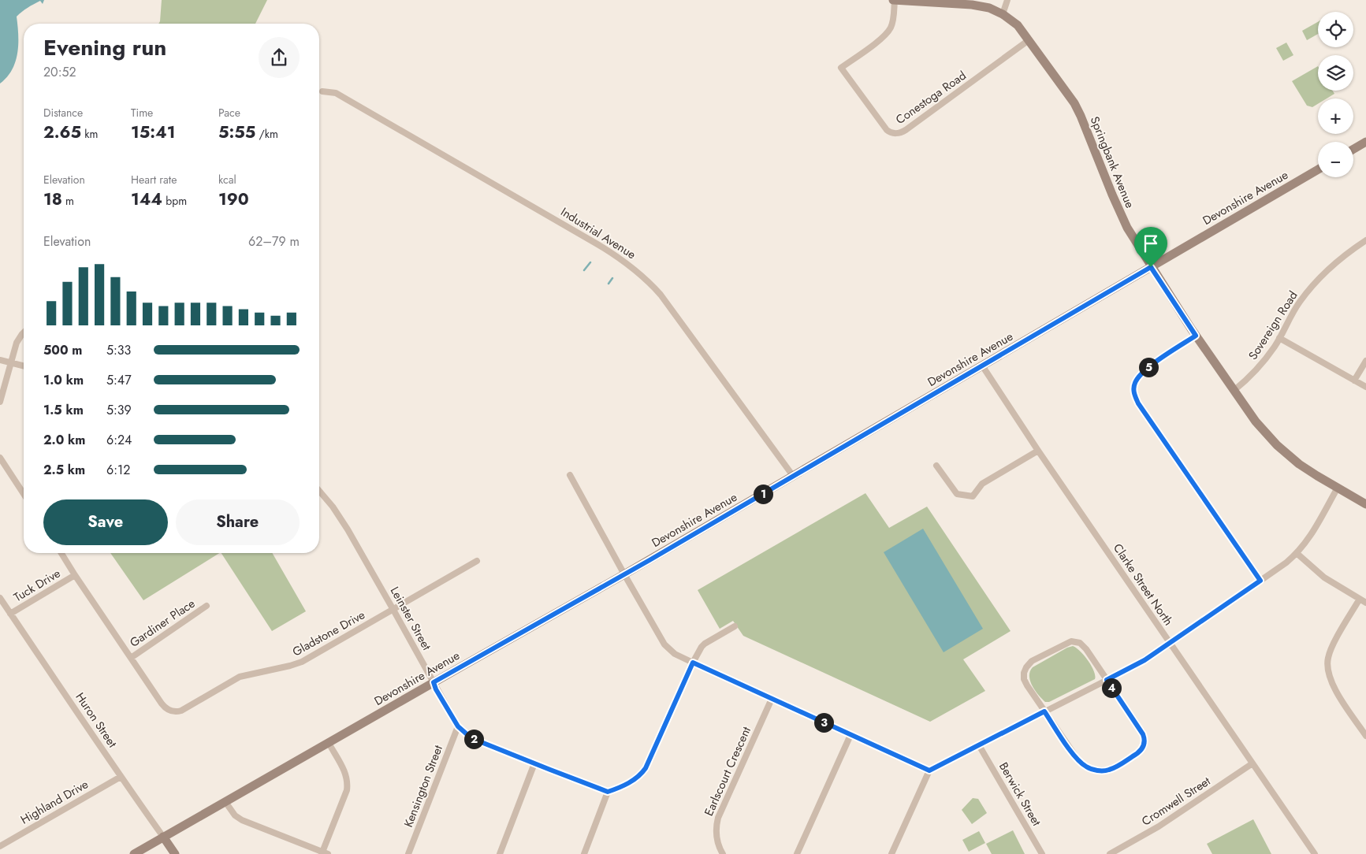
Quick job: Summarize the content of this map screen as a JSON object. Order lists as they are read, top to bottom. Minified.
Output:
{"streets":{"main road":["Springbank Avenue","Devonshire Avenue","Huron Street"],"street":["Conestoga Road","Industrial Avenue","Sovereign Road","Clarke Street North","Tuck Drive","Leinster Street","Gardiner Place","Gladstone Drive","Earlscourt Crescent","Kensington Street","Berwick Street","Cromwell Street","Highland Drive"]},"crossings":[["Conestoga Road","Springbank Avenue"],["Springbank Avenue","Devonshire Avenue"],["Springbank Avenue","Sovereign Road"],["Devonshire Avenue","Industrial Avenue"],["Devonshire Avenue","Clarke Street North"],["Devonshire Avenue","Leinster Street"],["Devonshire Avenue","Huron Street"],["Clarke Street North","Cromwell Street"],["Tuck Drive","Gladstone Drive"],["Tuck Drive","Huron Street"],["Leinster Street","Gladstone Drive"],["Leinster Street","Kensington Street"],["Gardiner Place","Gladstone Drive"],["Huron Street","Highland Drive"]],"page":{"map_buttons":["+","−"],"heading":["Evening run","20:52"],"stats":[["Distance","2.65 km"],["Time","15:41"],["Pace","5:55 /km"],["Elevation","18 m"],["Heart rate","144 bpm"],["kcal","190"]],"chart":["Elevation","62–79 m"],"list":[{"name":"500 m","note":"5:33"},{"name":"1.0 km","note":"5:47"},{"name":"1.5 km","note":"5:39"},{"name":"2.0 km","note":"6:24"},{"name":"2.5 km","note":"6:12"}],"pins":["5","1","4","3","2"],"buttons":["Save","Share"]}}
